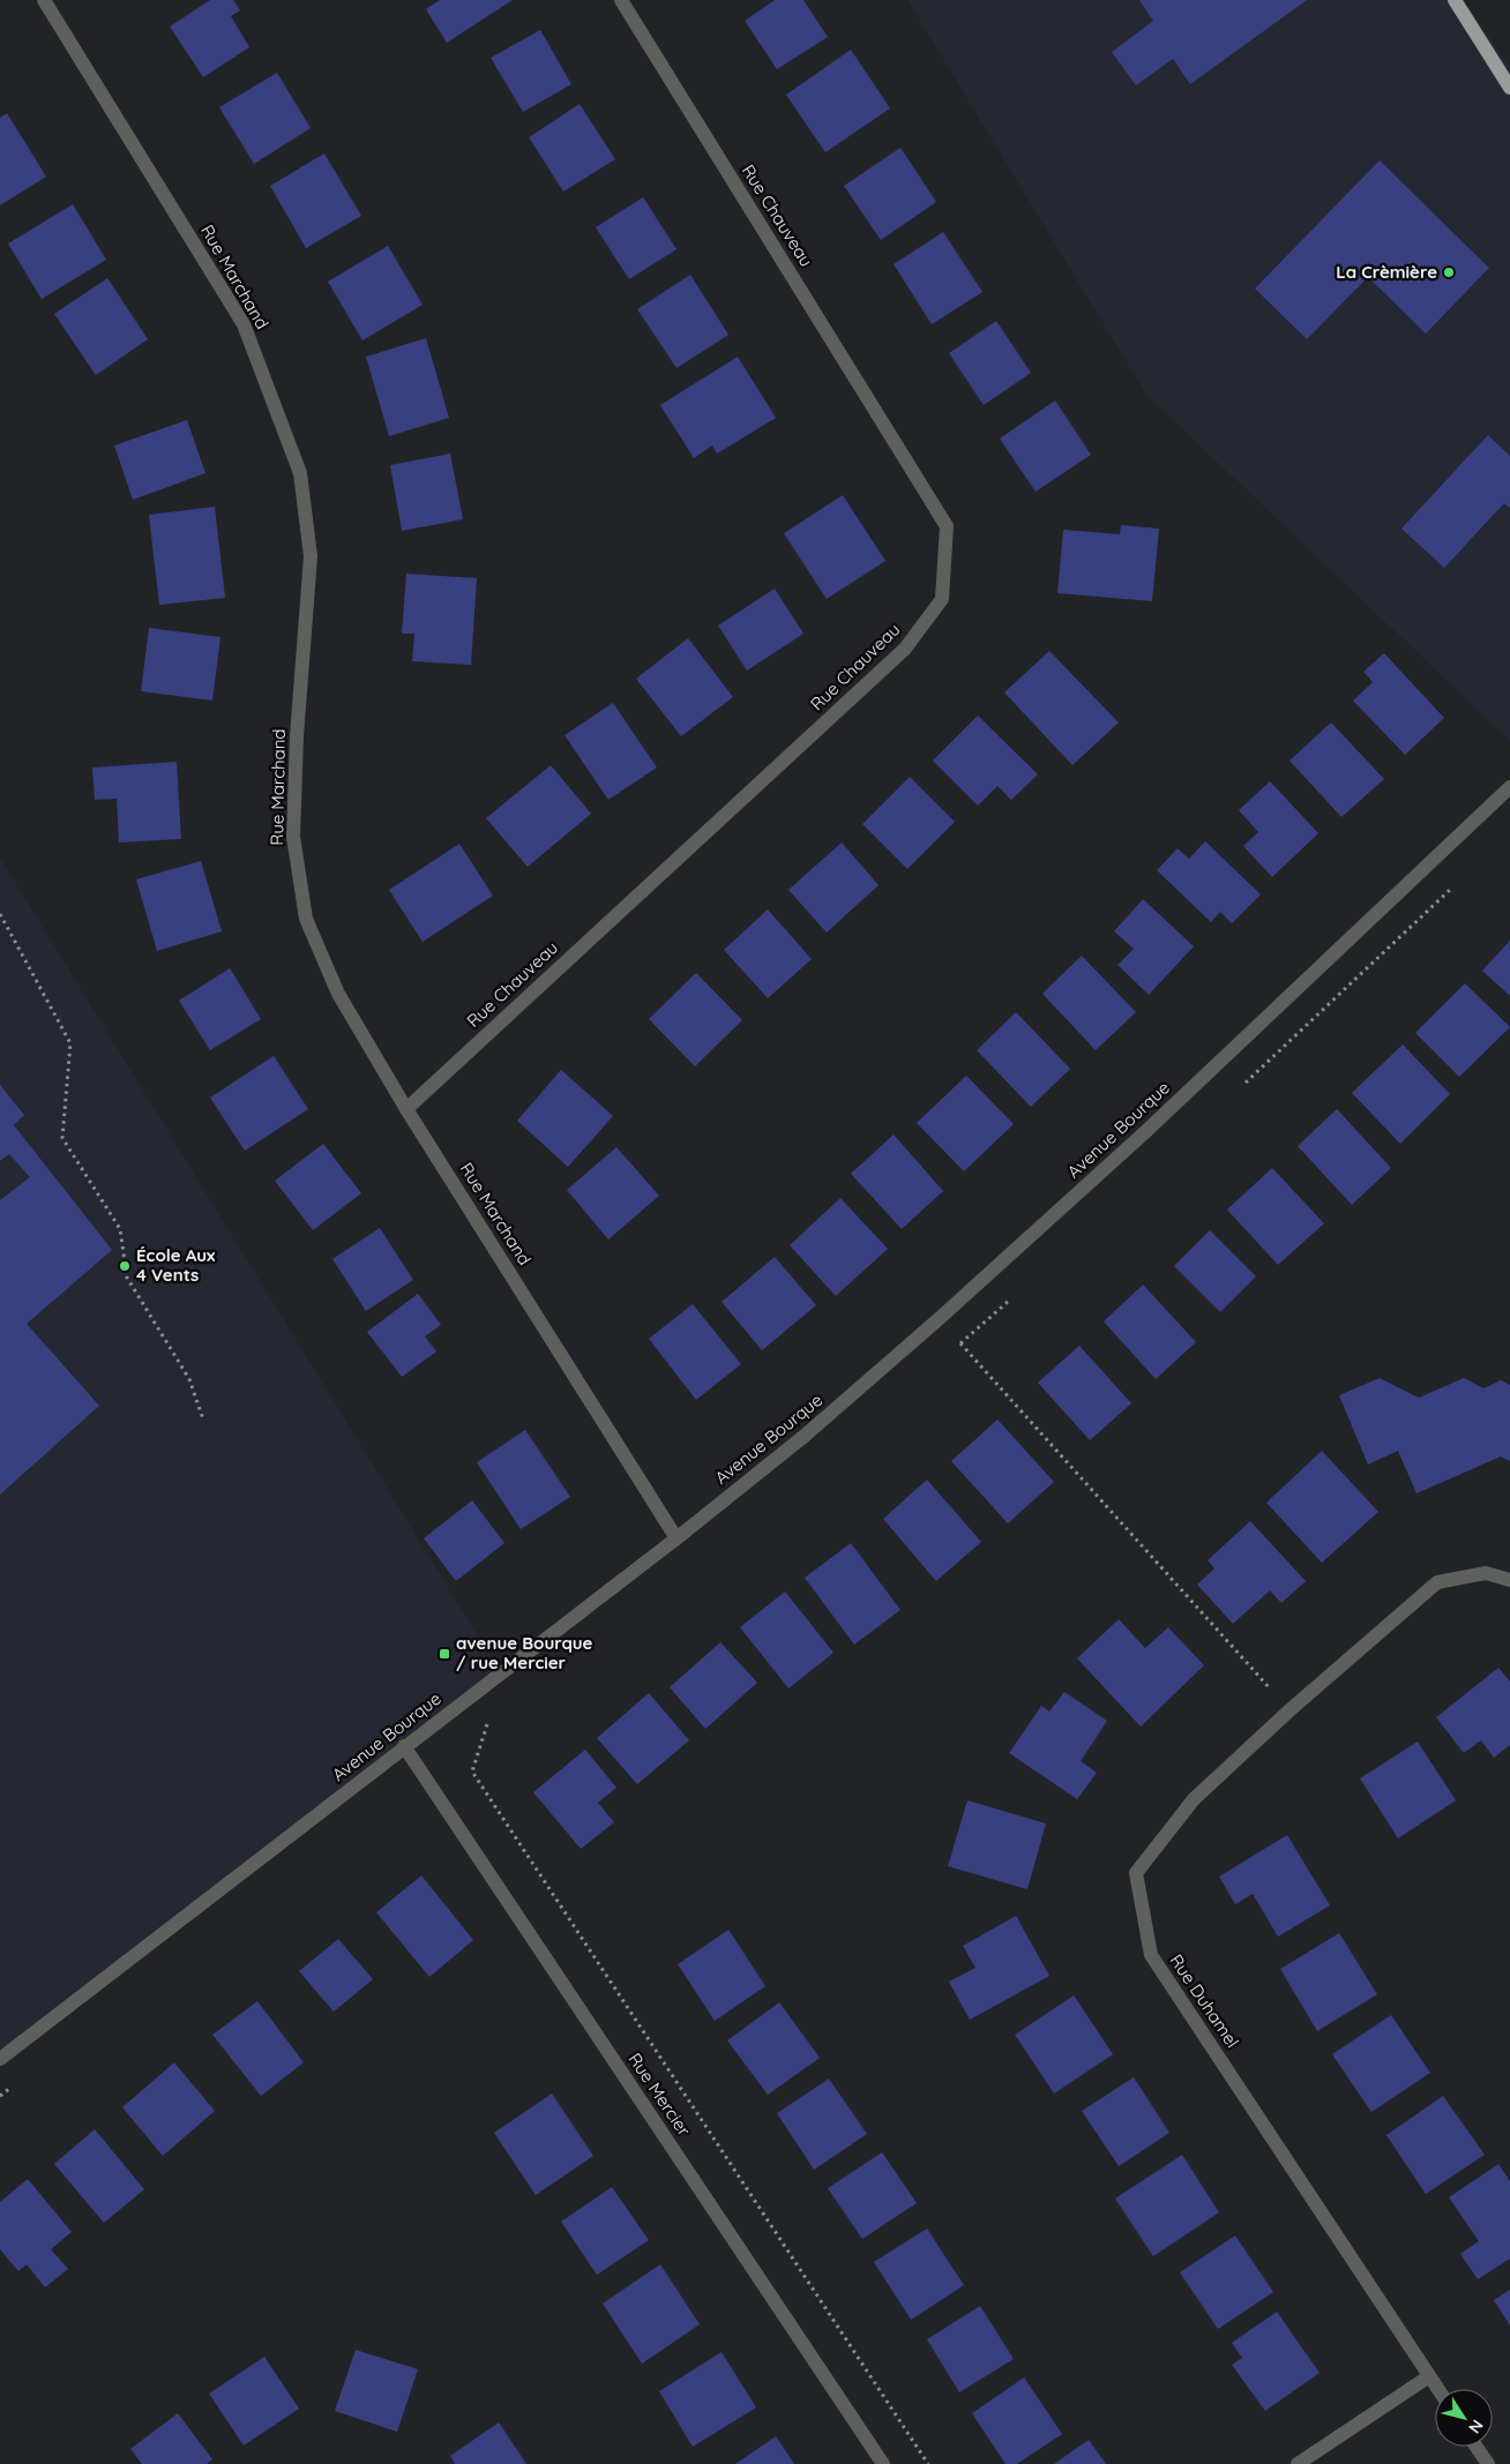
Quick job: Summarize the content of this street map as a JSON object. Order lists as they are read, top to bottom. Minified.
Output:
{"streets":{"street":["Rue Chauveau","Rue Marchand","Avenue Bourque","Rue Duhamel","Rue Mercier"]},"crossings":[["Rue Chauveau","Rue Marchand"],["Rue Marchand","Avenue Bourque"],["Avenue Bourque","Rue Mercier"]],"places":{"other":["La Crèmière","École Aux 4 Vents"],"transit":["avenue Bourque / rue Mercier"]},"north":"bottom right"}
